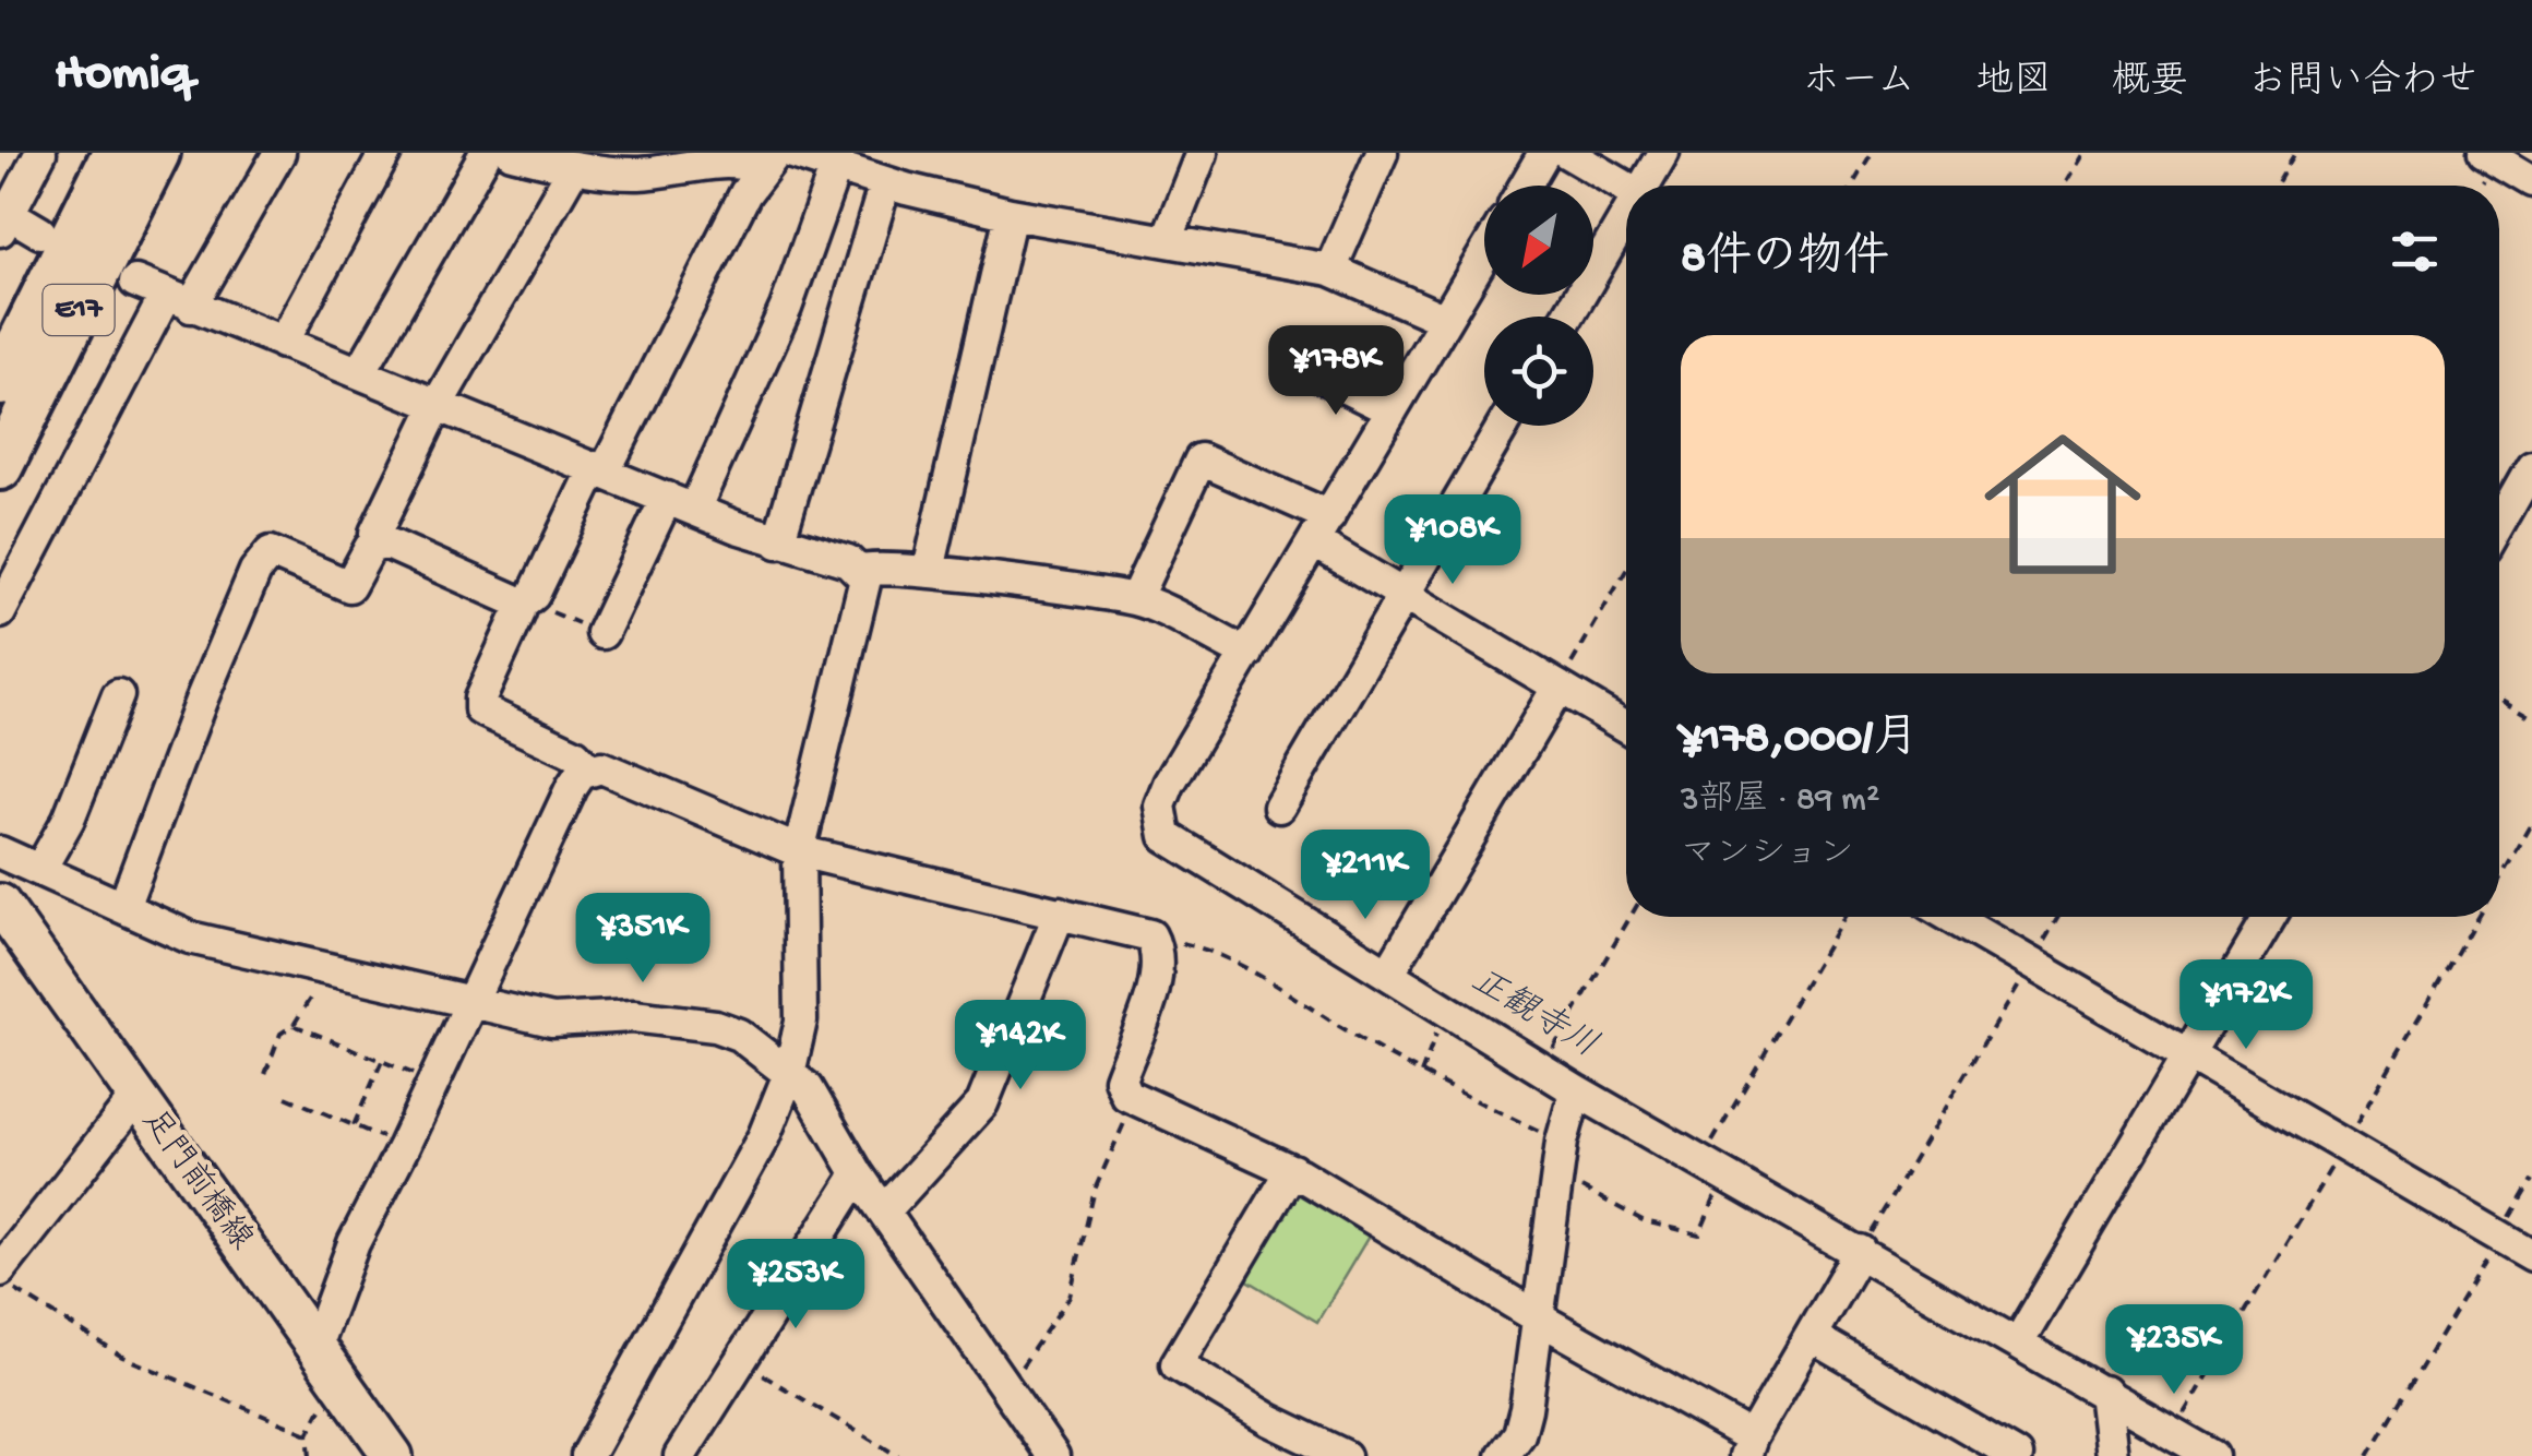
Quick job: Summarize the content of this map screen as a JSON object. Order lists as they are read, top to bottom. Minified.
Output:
{"streets":{"highway":["E17"],"main road":["足門前橋線"]},"water":["正観寺川"],"north":"bottom left","page":{"header":"Homiq","nav":["ホーム","地図","概要","お問い合わせ"],"heading":"8件の物件","list":[{"name":"¥178,000/月","note":"3部屋 · 89 m² · マンション"}],"price":["¥178K","¥108K","¥211K","¥351K","¥172K","¥142K","¥253K","¥235K"]}}
